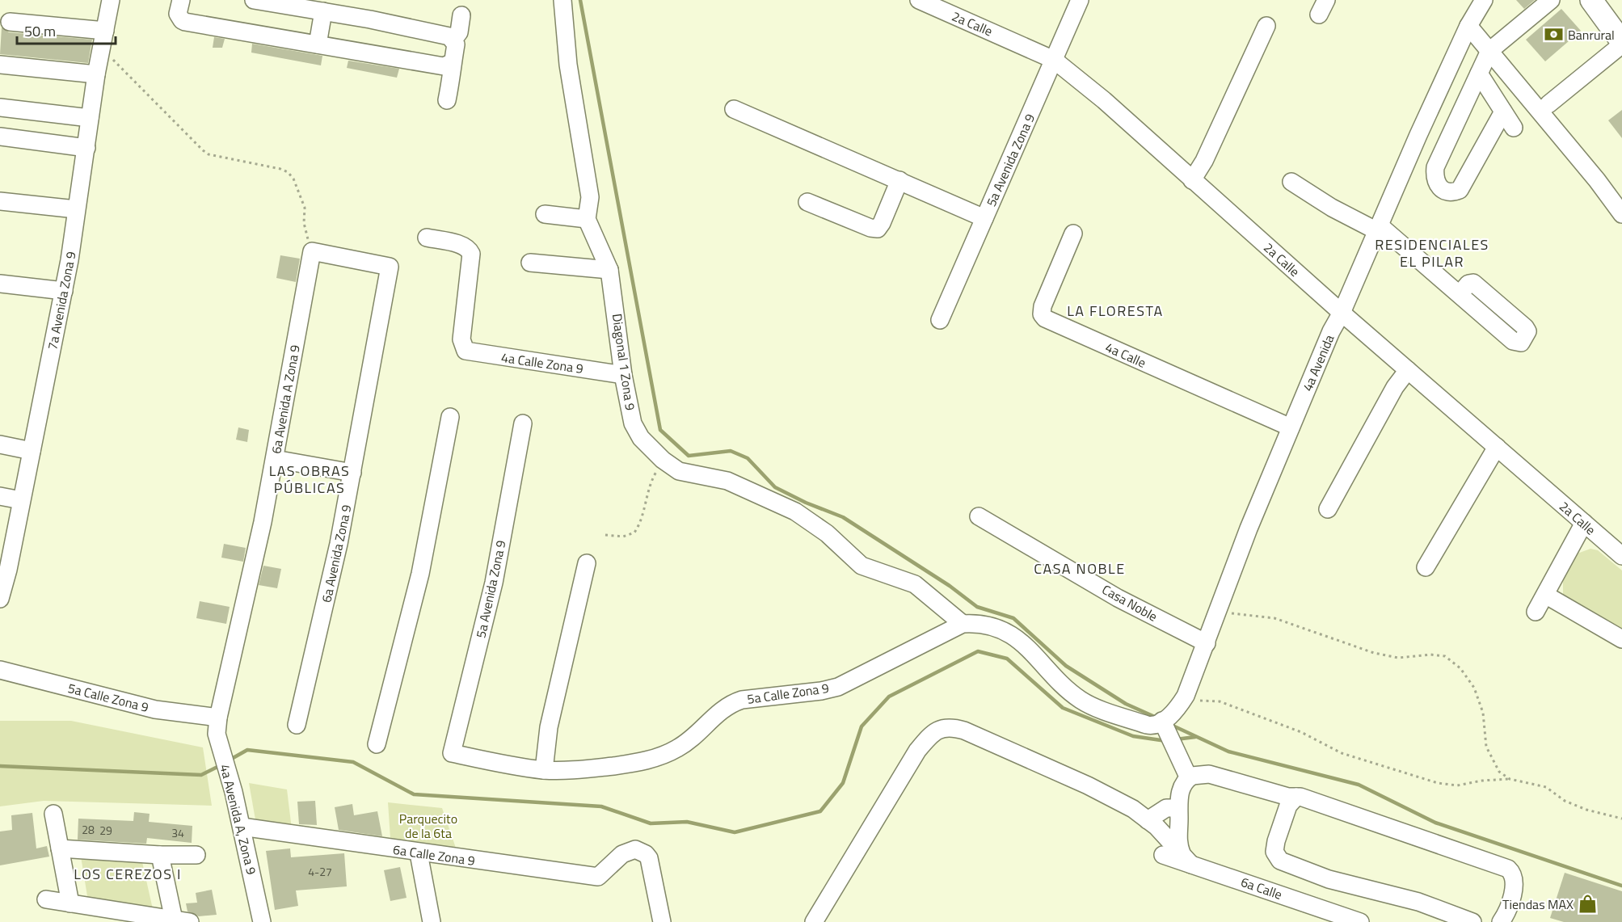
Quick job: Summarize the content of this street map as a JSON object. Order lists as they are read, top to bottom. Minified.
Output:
{"streets":{"street":["2a Calle","5a Avenida Zona 9","7a Avenida Zona 9","4a Calle","Diagonal 1 Zona 9","4a Calle Zona 9","4a Avenida","6a Avenida A Zona 9","6a Avenida Zona 9","Casa Noble","5a Calle Zona 9","4a Avenida A, Zona 9","6a Calle Zona 9","6a Calle"]},"crossings":[["2a Calle","5a Avenida Zona 9"],["2a Calle","4a Avenida"],["5a Avenida Zona 9","5a Calle Zona 9"],["4a Calle","4a Avenida"],["Diagonal 1 Zona 9","4a Calle Zona 9"],["Diagonal 1 Zona 9","5a Calle Zona 9"],["4a Avenida","Casa Noble"],["4a Avenida","5a Calle Zona 9"],["6a Avenida A Zona 9","6a Avenida Zona 9"],["6a Avenida A Zona 9","5a Calle Zona 9"],["6a Avenida A Zona 9","4a Avenida A, Zona 9"],["5a Calle Zona 9","4a Avenida A, Zona 9"],["4a Avenida A, Zona 9","6a Calle Zona 9"]],"districts":["RESIDENCIALES EL PILAR","LA FLORESTA","LAS OBRAS PÚBLICAS","CASA NOBLE","LOS CEREZOS I"],"parks":["Parquecito de la 6ta"],"places":{"bank":["Banrural"],"shop":["Tiendas MAX"]},"house_numbers":["28","29","34","4-27"],"scale_bar":"50 m"}
